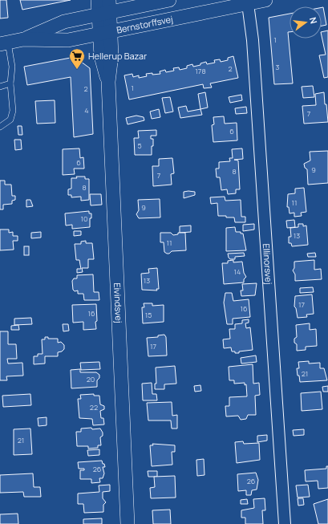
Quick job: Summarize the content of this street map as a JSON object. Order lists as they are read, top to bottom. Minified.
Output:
{"streets":{"street":["Bernstorffsvej","Ellinorsvej","Eivindsvej"]},"crossings":[["Bernstorffsvej","Ellinorsvej"],["Bernstorffsvej","Eivindsvej"]],"places":{"supermarket":["Hellerup Bazar"]},"house_numbers":["1","3","2","178","1","2","4","7","6","5","6","9","8","7","8","11","9","10","13","11","14","13","17","16","16","15","17","21","20","22","21","26","26"],"north":"right"}
